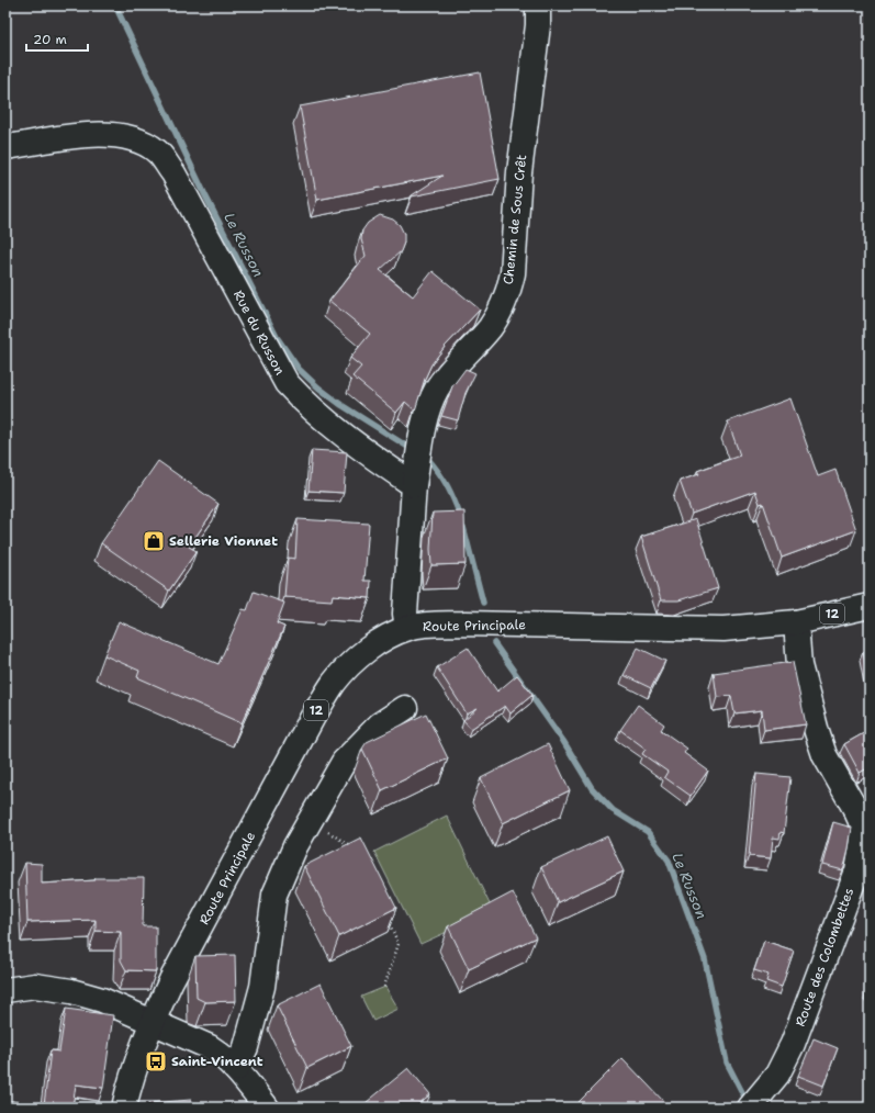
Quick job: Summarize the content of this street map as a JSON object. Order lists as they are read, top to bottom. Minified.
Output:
{"streets":{"street":["Chemin de Sous Crêt","Rue du Russon","12","Route Principale","Route des Colombettes"]},"crossings":[["Chemin de Sous Crêt","Rue du Russon"],["Route Principale","Route des Colombettes"]],"water":["Le Russon"],"places":{"shop":["Sellerie Vionnet"],"bus stop":["Saint-Vincent"]},"scale_bar":"20 m"}
